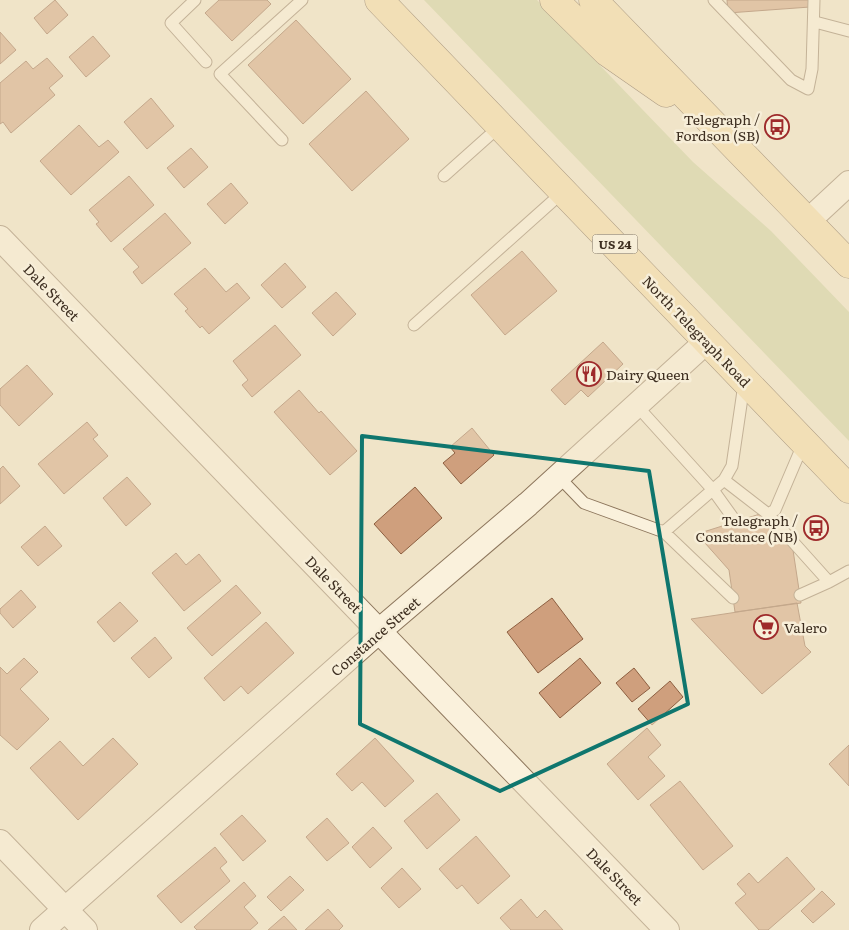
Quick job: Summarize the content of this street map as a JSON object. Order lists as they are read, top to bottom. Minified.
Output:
{"streets":{"main road":["US 24","North Telegraph Road"],"street":["Dale Street","Constance Street"]},"crossings":[["Dale Street","Constance Street"],["North Telegraph Road","Constance Street"]],"places":{"bus stop":["Telegraph / Fordson (SB)","Telegraph / Constance (NB)"],"restaurant":["Dairy Queen"],"supermarket":["Valero"]}}
